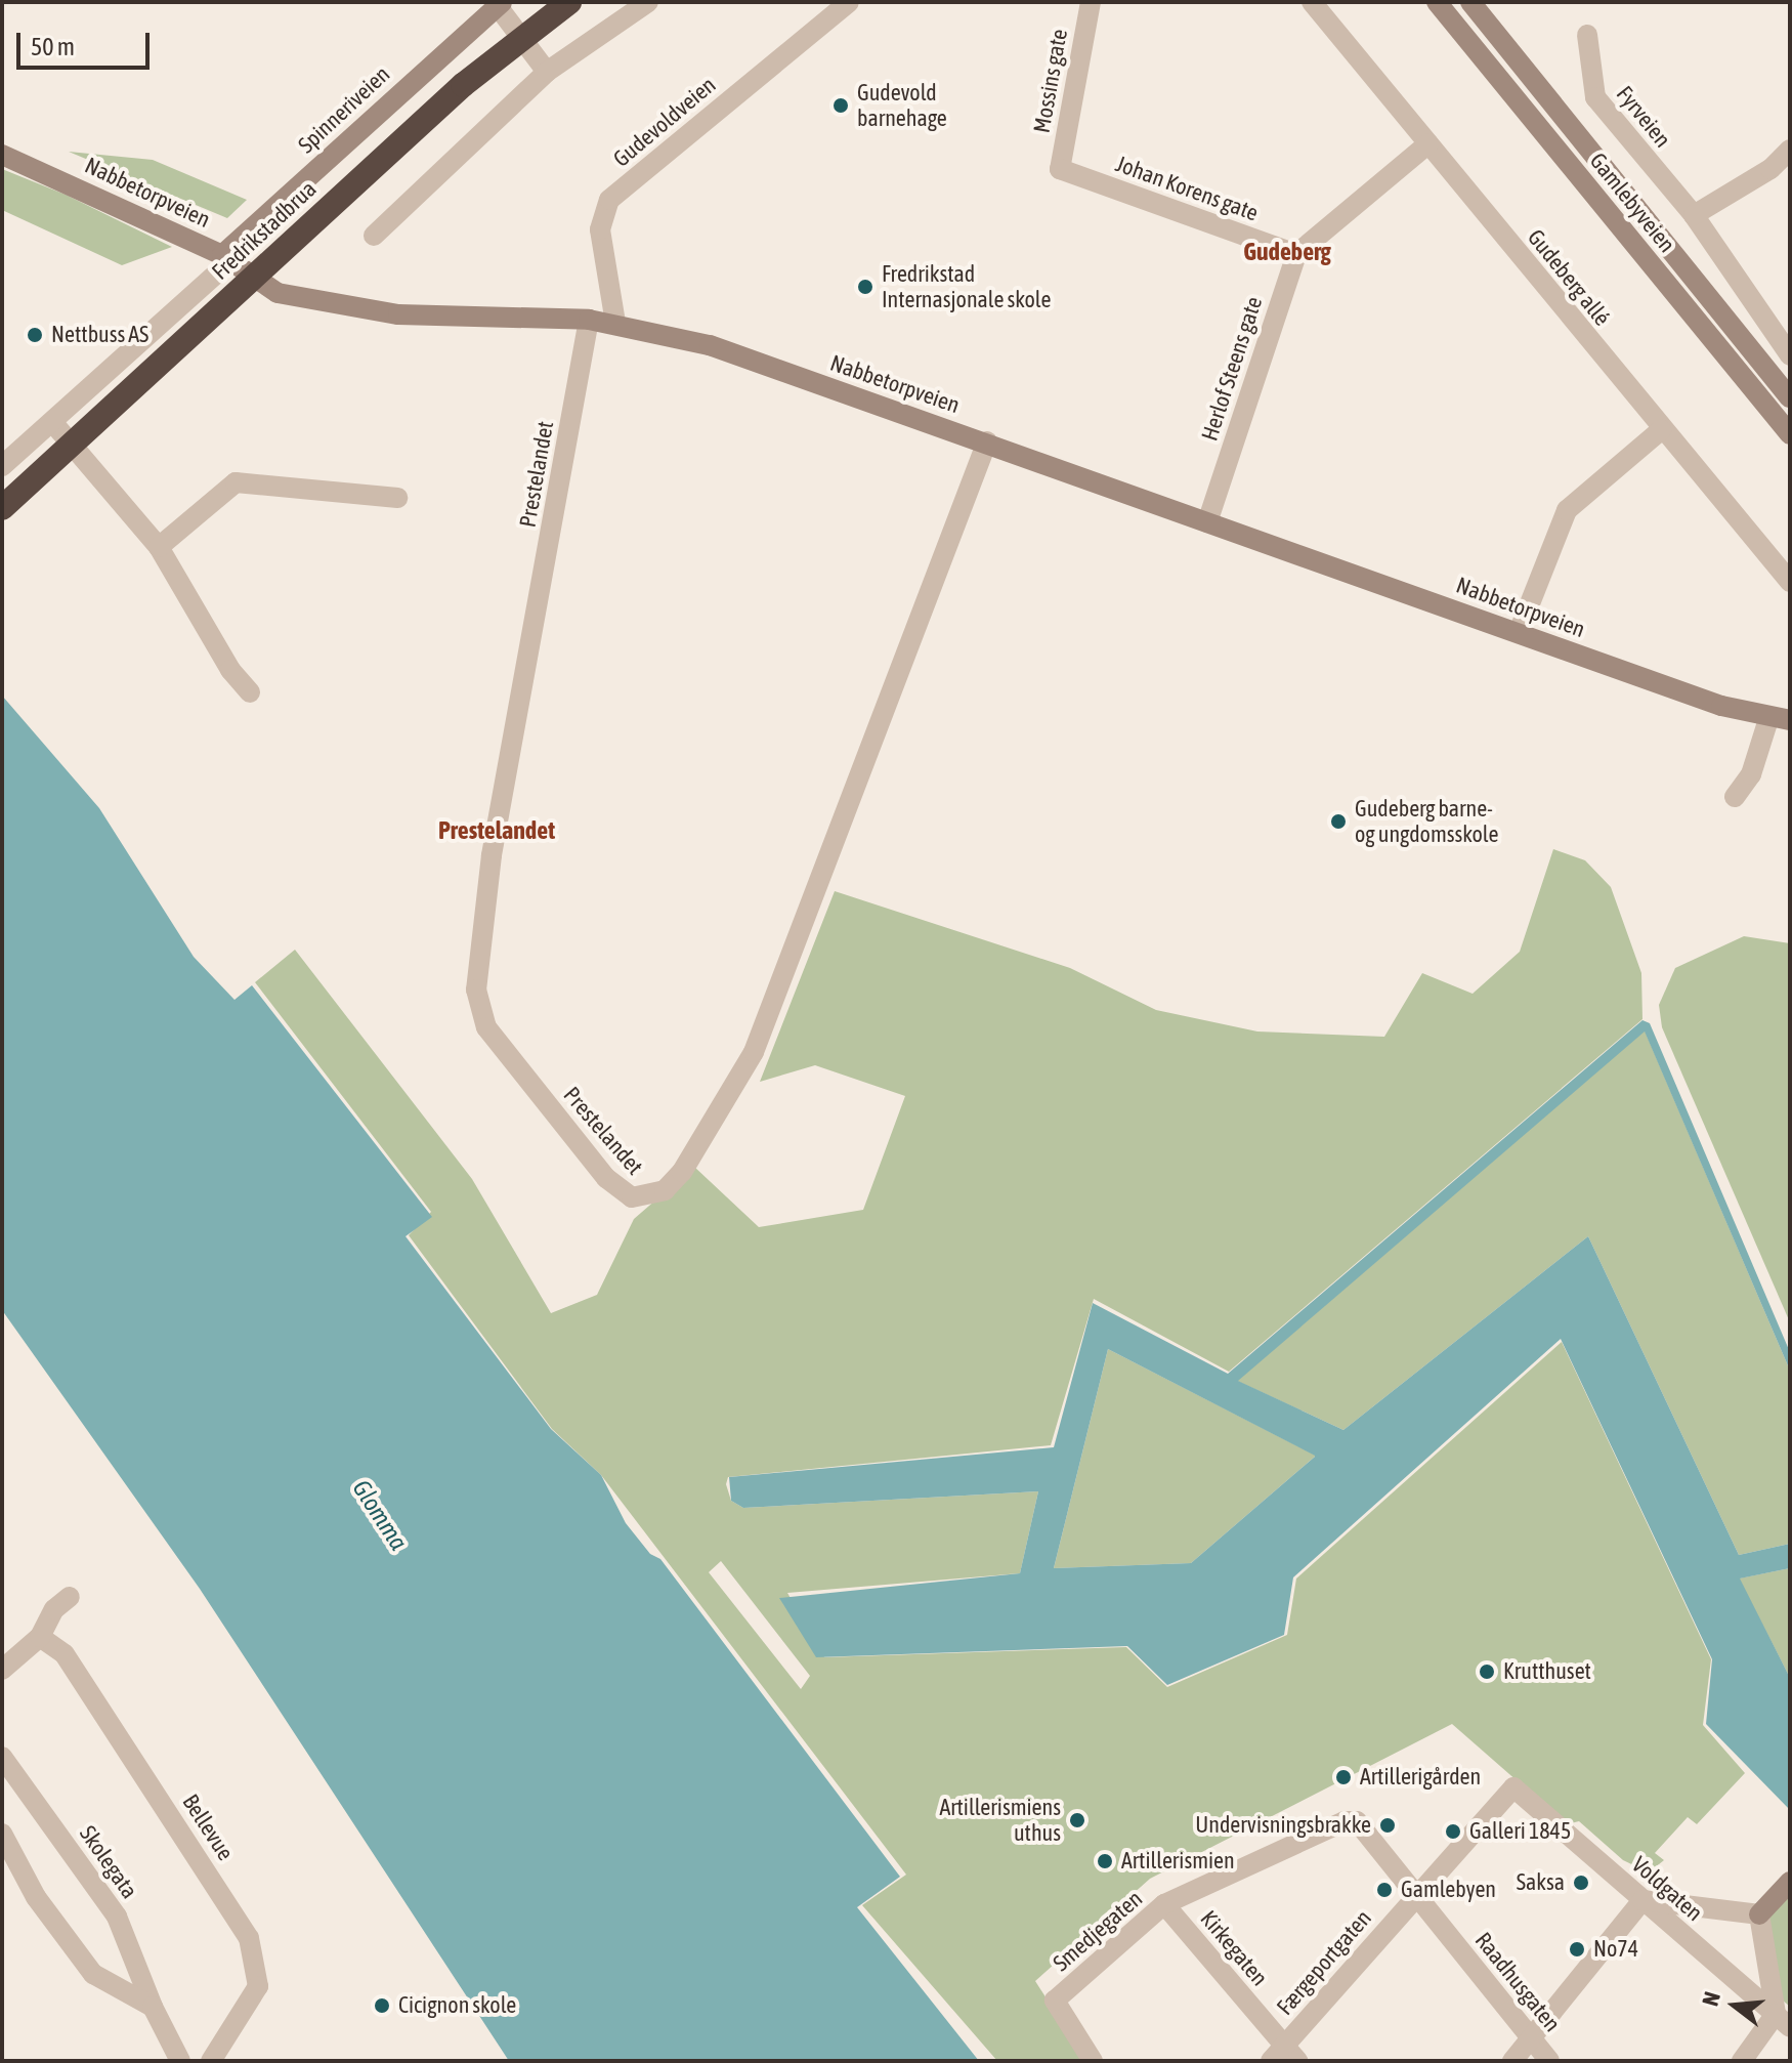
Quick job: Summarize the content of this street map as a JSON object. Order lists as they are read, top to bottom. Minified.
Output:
{"streets":{"highway":["Fredrikstadbrua"],"street":["Mossins gate","Spinneriveien","Fyrveien","Gudevoldveien","Johan Korens gate","Nabbetorpveien","Gamlebyveien","Gudeberg allé","Herlof Steens gate","Prestelandet","Bellevue","Skolegata","Voldgaten","Smedjegaten","Kirkegaten","Færgeportgaten","Raadhusgaten"]},"crossings":[["Mossins gate","Johan Korens gate"],["Spinneriveien","Nabbetorpveien"],["Gudevoldveien","Nabbetorpveien"],["Johan Korens gate","Herlof Steens gate"],["Nabbetorpveien","Herlof Steens gate"],["Nabbetorpveien","Prestelandet"],["Voldgaten","Færgeportgaten"],["Smedjegaten","Kirkegaten"],["Smedjegaten","Færgeportgaten"],["Smedjegaten","Raadhusgaten"],["Kirkegaten","Færgeportgaten"],["Færgeportgaten","Raadhusgaten"]],"districts":["Gudeberg","Prestelandet"],"water":["Glomma"],"places":["Gudevold barnehage","Fredrikstad Internasjonale skole","Nettbuss AS","Gudeberg barne- og ungdomsskole","Krutthuset","Artillerigården","Artillerismiens uthus","Undervisningsbrakke","Galleri 1845","Artillerismien","Saksa","Gamlebyen","No74","Cicignon skole"],"scale_bar":"50 m","north":"left"}
